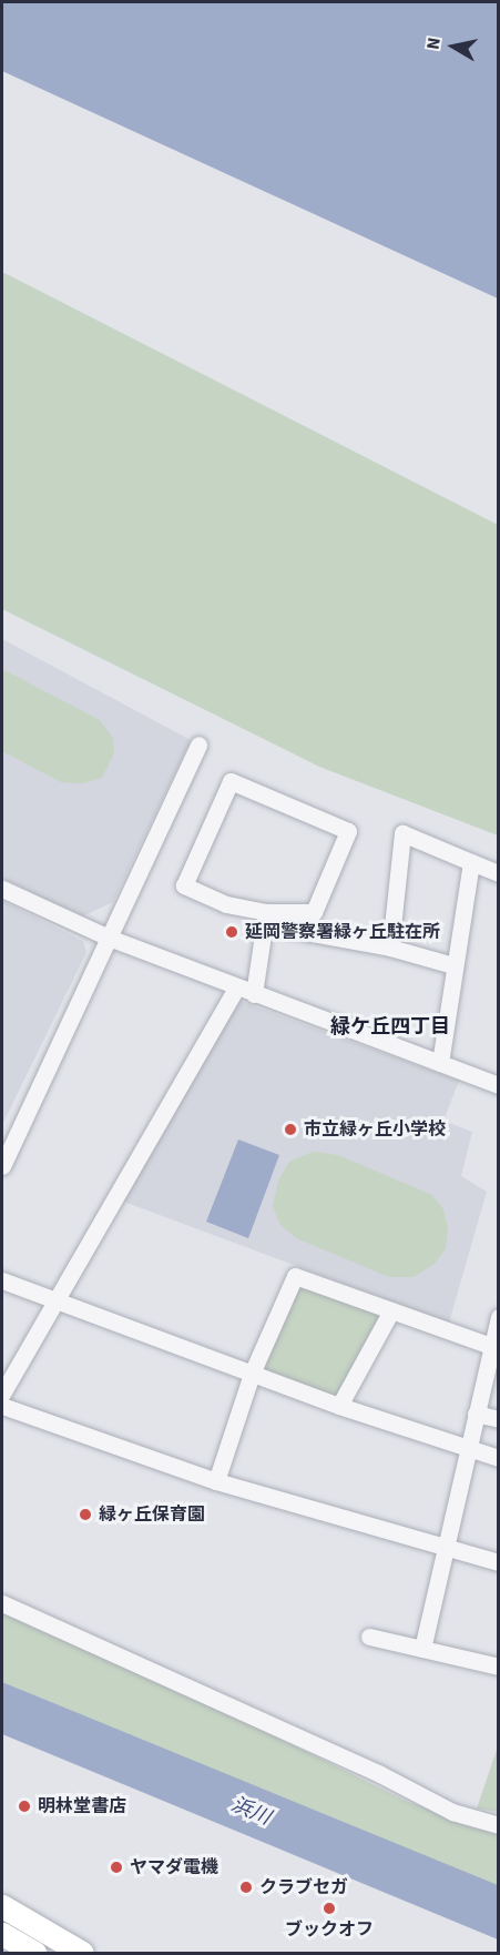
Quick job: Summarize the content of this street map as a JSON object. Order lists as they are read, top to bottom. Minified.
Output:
{"districts":["緑ケ丘四丁目"],"water":["浜川"],"places":["延岡警察署緑ヶ丘駐在所","市立緑ヶ丘小学校","緑ヶ丘保育園","明林堂書店","ヤマダ電機","クラブセガ","ブックオフ"],"north":"left"}
